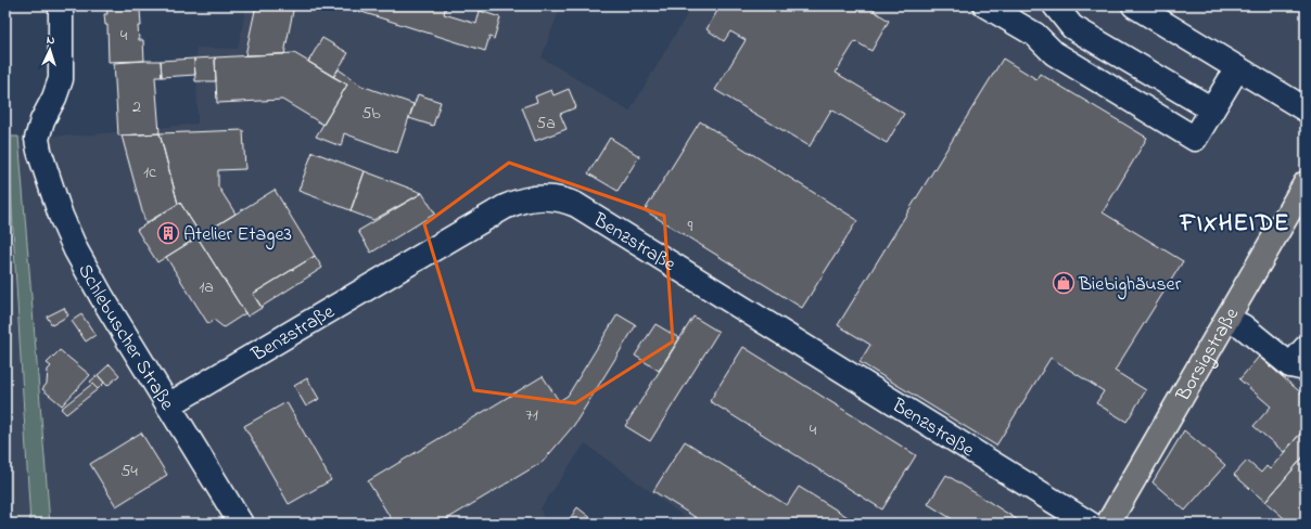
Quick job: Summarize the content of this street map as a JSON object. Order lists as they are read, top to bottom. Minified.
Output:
{"streets":{"main road":["Borsigstraße"],"street":["Benzstraße","Schlebuscher Straße"]},"crossings":[["Benzstraße","Schlebuscher Straße"]],"districts":["FIXHEIDE"],"places":{"building":["Atelier Etage3"],"shop":["Biebighäuser"]},"house_numbers":["4","2","5b","5a","1c","9","1a","71","4","54"],"north":"top"}
